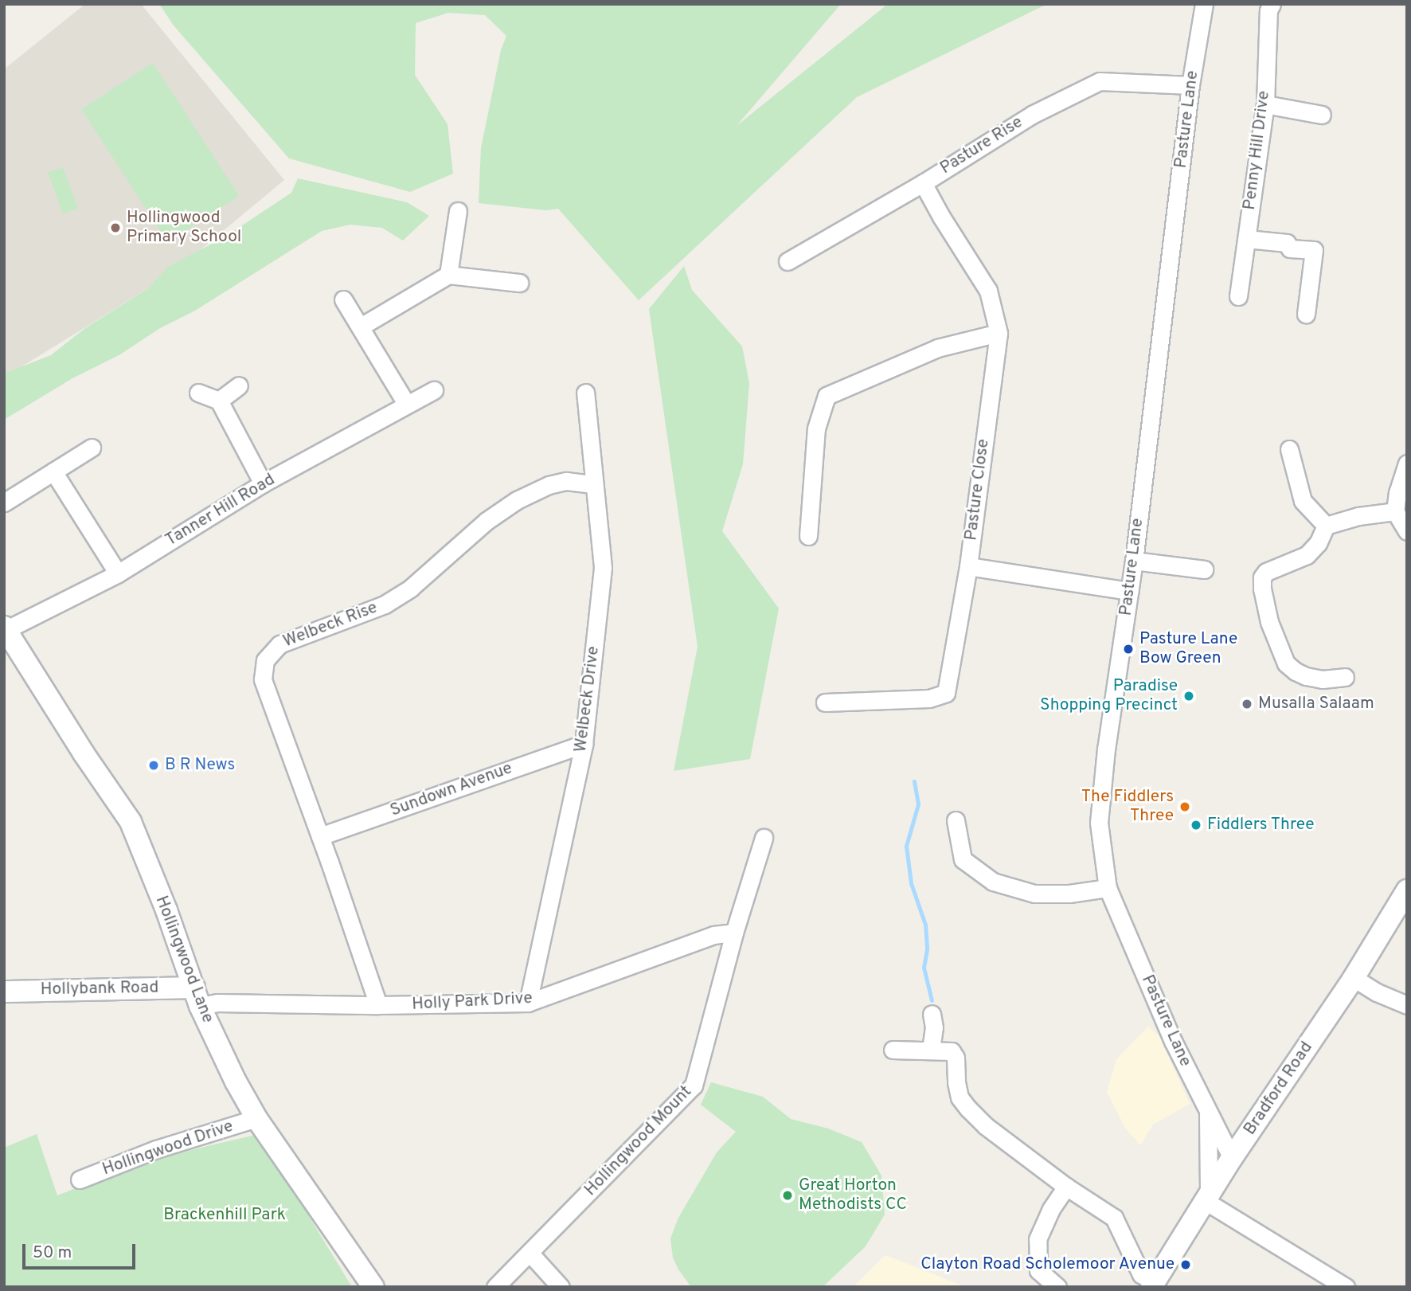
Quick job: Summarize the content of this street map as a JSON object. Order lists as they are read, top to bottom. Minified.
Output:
{"streets":{"street":["Pasture Lane","Pasture Rise","Penny Hill Drive","Pasture Close","Tanner Hill Road","Welbeck Rise","Welbeck Drive","Sundown Avenue","Hollingwood Lane","Hollybank Road","Holly Park Drive","Bradford Road","Hollingwood Mount","Hollingwood Drive"]},"crossings":[["Pasture Lane","Pasture Rise"],["Pasture Lane","Bradford Road"],["Pasture Rise","Pasture Close"],["Tanner Hill Road","Hollingwood Lane"],["Welbeck Rise","Welbeck Drive"],["Welbeck Rise","Sundown Avenue"],["Welbeck Rise","Holly Park Drive"],["Welbeck Drive","Sundown Avenue"],["Welbeck Drive","Holly Park Drive"],["Hollingwood Lane","Hollybank Road"],["Hollingwood Lane","Holly Park Drive"],["Hollingwood Lane","Hollingwood Drive"],["Hollybank Road","Holly Park Drive"],["Holly Park Drive","Hollingwood Mount"]],"parks":["Brackenhill Park"],"places":["Hollingwood Primary School","Pasture Lane Bow Green","Paradise Shopping Precinct","Musalla Salaam","B R News","The Fiddlers Three","Fiddlers Three","Great Horton Methodists CC","Clayton Road Scholemoor Avenue"],"scale_bar":"50 m"}
